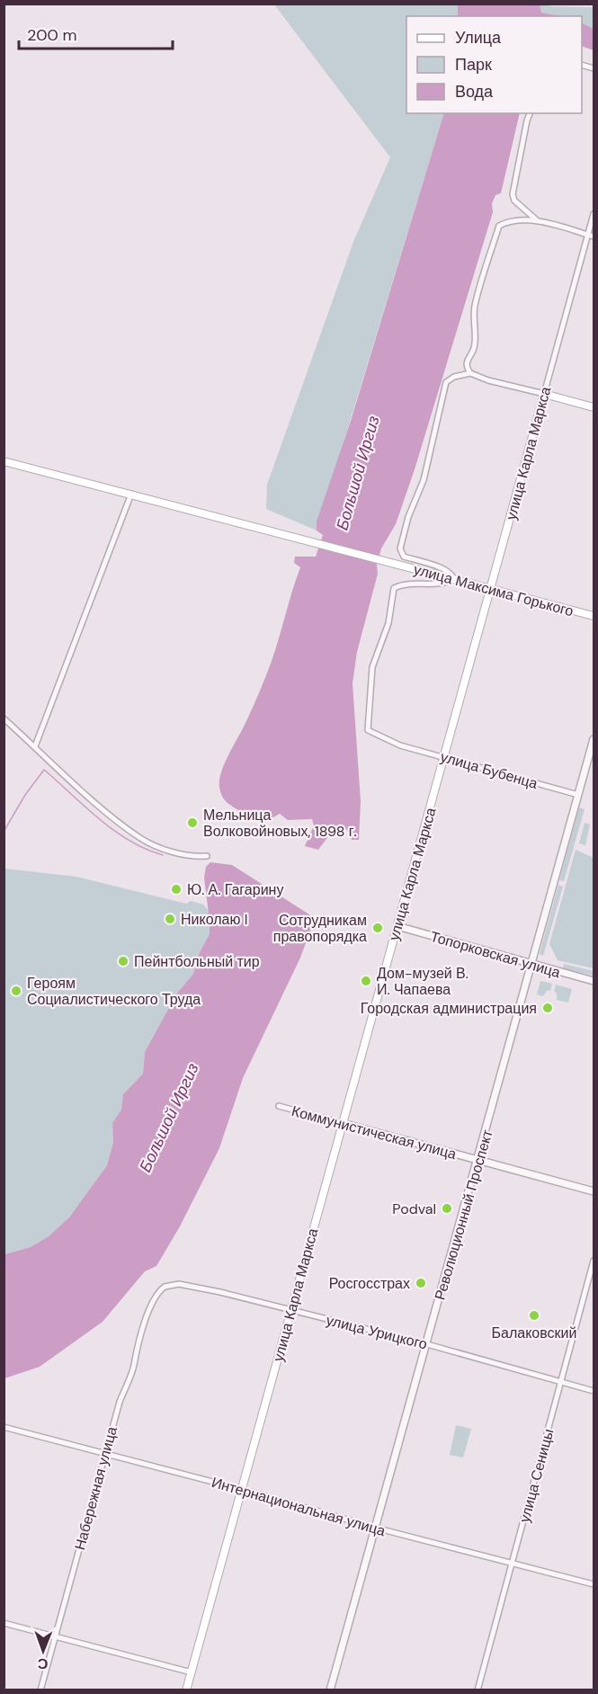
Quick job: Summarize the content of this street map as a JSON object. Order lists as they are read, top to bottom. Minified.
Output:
{"streets":{"main road":["улица Карла Маркса","улица Максима Горького"],"street":["улица Бубенца","Топорковская улица","Коммунистическая улица","Революционный Проспект","улица Урицкого","улица Сеницы","Набережная улица","Интернациональная улица"]},"crossings":[["улица Карла Маркса","улица Максима Горького"],["улица Карла Маркса","улица Бубенца"],["улица Карла Маркса","Топорковская улица"],["улица Карла Маркса","Коммунистическая улица"],["улица Карла Маркса","улица Урицкого"],["улица Карла Маркса","Интернациональная улица"],["улица Максима Горького","улица Бубенца"],["улица Бубенца","Революционный Проспект"],["Топорковская улица","Революционный Проспект"],["Коммунистическая улица","Революционный Проспект"],["Революционный Проспект","улица Урицкого"],["Революционный Проспект","Интернациональная улица"],["улица Урицкого","улица Сеницы"],["улица Урицкого","Набережная улица"],["улица Сеницы","Интернациональная улица"],["Набережная улица","Интернациональная улица"]],"water":["Большой Иргиз"],"places":["Мельница Волковойновых, 1898 г.","Ю. А. Гагарину","Николаю I","Сотрудникам правопорядка","Пейнтбольный тир","Дом-музей В. И. Чапаева","Героям Социалистического Труда","Городская администрация","Podval","Росгосстрах","Балаковский"],"legend":["Улица","Парк","Вода"],"scale_bar":"200 m","north":"bottom"}
